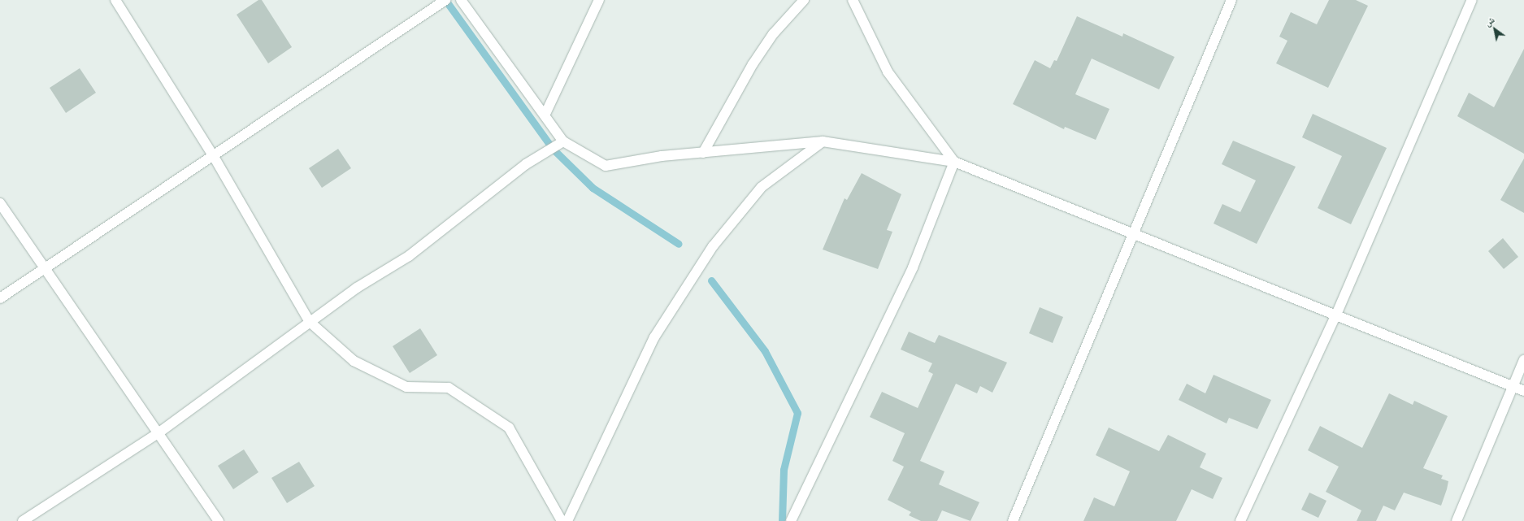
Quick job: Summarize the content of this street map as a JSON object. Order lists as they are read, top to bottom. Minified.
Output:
{"north":"top left"}
